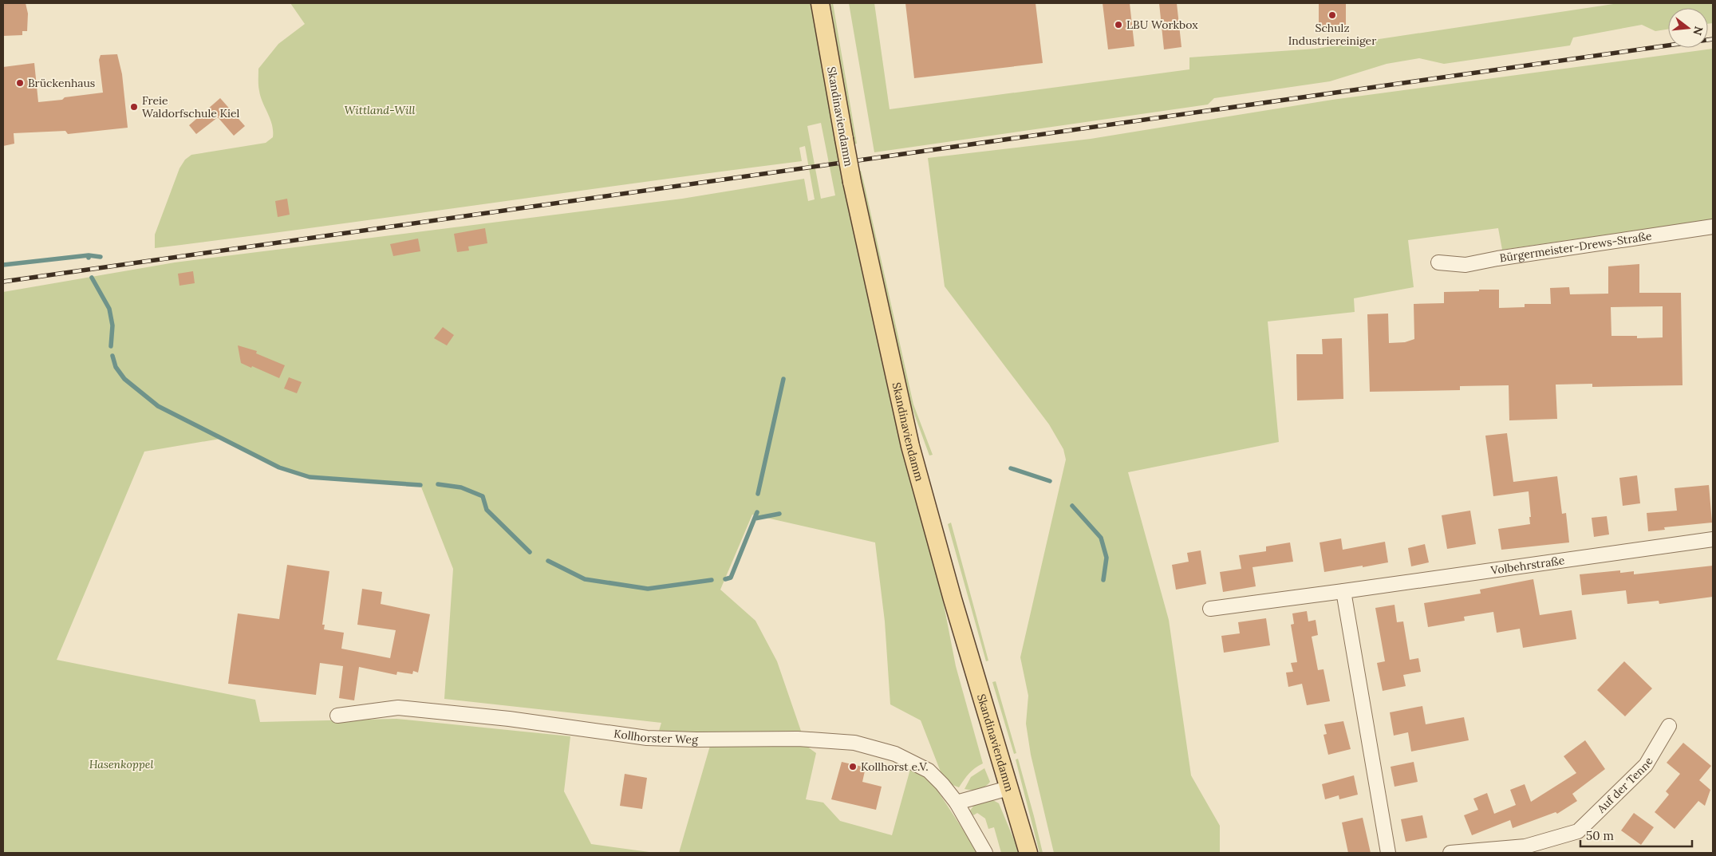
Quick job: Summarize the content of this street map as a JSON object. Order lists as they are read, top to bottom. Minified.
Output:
{"streets":{"main road":["Skandinaviendamm"],"street":["Bürgermeister-Drews-Straße","Volbehrstraße","Kollhorster Weg","Auf der Tenne"]},"parks":["Wittland-Will","Hasenkoppel"],"places":["Schulz Industriereiniger","LBU Workbox","Brückenhaus","Freie Waldorfschule Kiel","Kollhorst e.V."],"scale_bar":"50 m","north":"right"}
